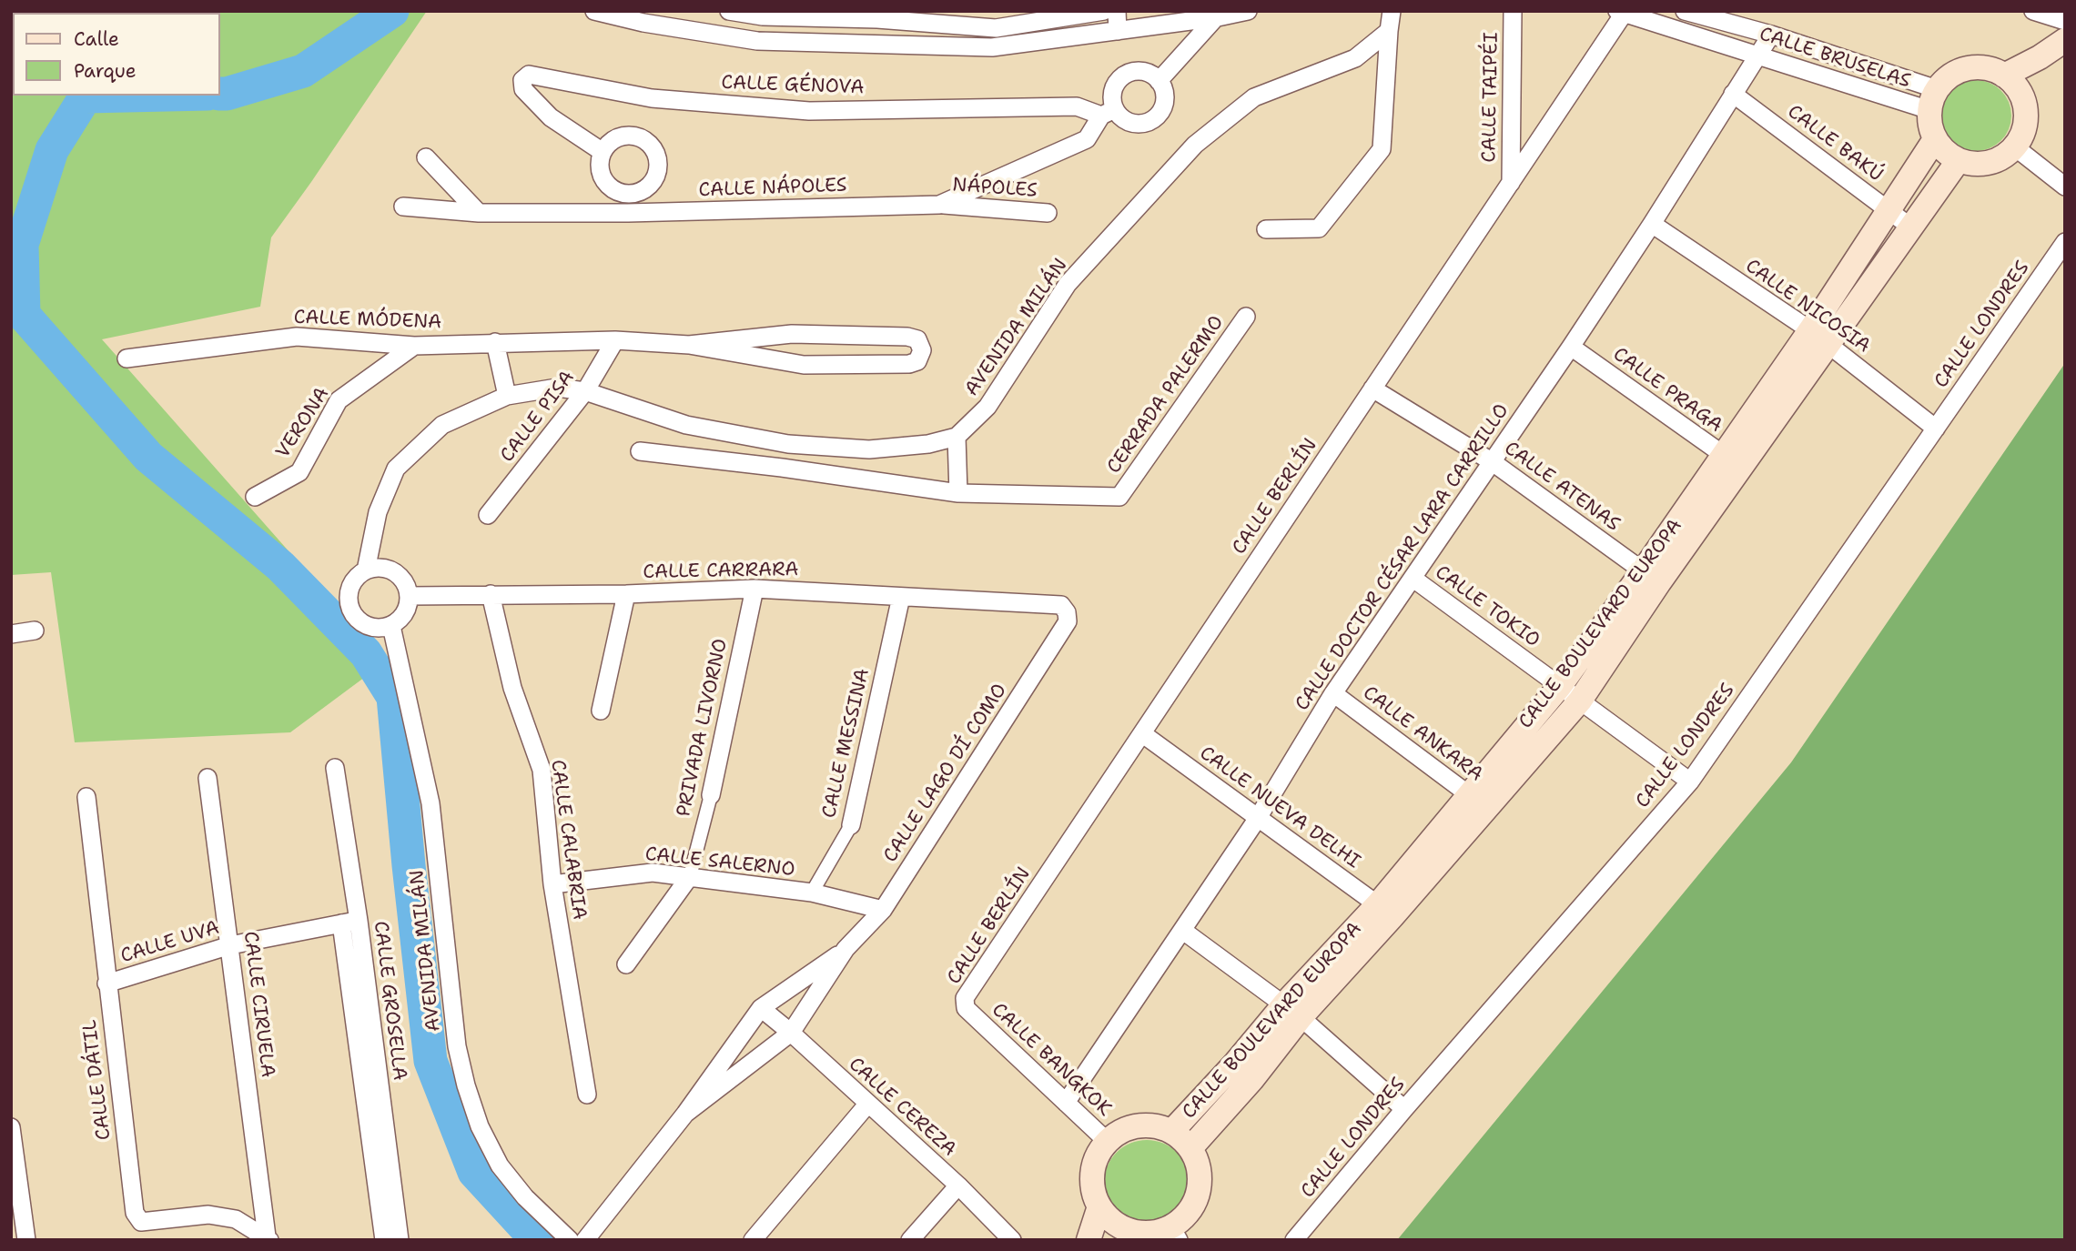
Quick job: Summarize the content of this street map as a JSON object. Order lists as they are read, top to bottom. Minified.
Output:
{"streets":{"main road":["CALLE BOULEVARD EUROPA"],"street":["CALLE BRUSELAS","CALLE GÉNOVA","CALLE TAIPÉI","CALLE BAKÚ","CALLE NÁPOLES","NÁPOLES","CALLE NICOSIA","CALLE MÓDENA","CALLE LONDRES","AVENIDA MILÁN","CALLE PRAGA","CERRADA PALERMO","CALLE PISA","VERONA","CALLE ATENAS","CALLE BERLÍN","CALLE DOCTOR CÉSAR LARA CARRILLO","CALLE CARRARA","CALLE TOKIO","PRIVADA LIVORNO","CALLE ANKARA","CALLE MESSINA","CALLE LAGO DÍ COMO","CALLE NUEVA DELHI","CALLE CALABRIA","CALLE SALERNO","CALLE UVA","CALLE GROSELLA","CALLE CIRUELA","CALLE BANGKOK","CALLE DÁTIL","CALLE CEREZA"]},"crossings":[["CALLE BRUSELAS","CALLE BERLÍN"],["CALLE BRUSELAS","CALLE DOCTOR CÉSAR LARA CARRILLO"],["CALLE BRUSELAS","CALLE BOULEVARD EUROPA"],["CALLE GÉNOVA","CALLE NÁPOLES"],["CALLE TAIPÉI","CALLE BERLÍN"],["CALLE BAKÚ","CALLE DOCTOR CÉSAR LARA CARRILLO"],["CALLE BAKÚ","CALLE BOULEVARD EUROPA"],["CALLE NÁPOLES","NÁPOLES"],["CALLE NICOSIA","CALLE LONDRES"],["CALLE NICOSIA","CALLE DOCTOR CÉSAR LARA CARRILLO"],["CALLE NICOSIA","CALLE BOULEVARD EUROPA"],["CALLE MÓDENA","CALLE PISA"],["CALLE MÓDENA","VERONA"],["CALLE LONDRES","CALLE TOKIO"],["AVENIDA MILÁN","CALLE PISA"],["AVENIDA MILÁN","CALLE CARRARA"],["CALLE PRAGA","CALLE DOCTOR CÉSAR LARA CARRILLO"],["CALLE PRAGA","CALLE BOULEVARD EUROPA"],["CALLE ATENAS","CALLE BERLÍN"],["CALLE ATENAS","CALLE DOCTOR CÉSAR LARA CARRILLO"],["CALLE ATENAS","CALLE BOULEVARD EUROPA"],["CALLE BERLÍN","CALLE NUEVA DELHI"],["CALLE BERLÍN","CALLE BANGKOK"],["CALLE DOCTOR CÉSAR LARA CARRILLO","CALLE TOKIO"],["CALLE DOCTOR CÉSAR LARA CARRILLO","CALLE ANKARA"],["CALLE DOCTOR CÉSAR LARA CARRILLO","CALLE NUEVA DELHI"],["CALLE DOCTOR CÉSAR LARA CARRILLO","CALLE BANGKOK"],["CALLE CARRARA","PRIVADA LIVORNO"],["CALLE CARRARA","CALLE MESSINA"],["CALLE CARRARA","CALLE LAGO DÍ COMO"],["CALLE CARRARA","CALLE CALABRIA"],["CALLE TOKIO","CALLE BOULEVARD EUROPA"],["CALLE BOULEVARD EUROPA","CALLE ANKARA"],["CALLE BOULEVARD EUROPA","CALLE NUEVA DELHI"],["CALLE BOULEVARD EUROPA","CALLE BANGKOK"],["PRIVADA LIVORNO","CALLE SALERNO"],["CALLE MESSINA","CALLE SALERNO"],["CALLE LAGO DÍ COMO","CALLE SALERNO"],["CALLE LAGO DÍ COMO","CALLE CEREZA"],["CALLE CALABRIA","CALLE SALERNO"],["CALLE UVA","CALLE GROSELLA"],["CALLE UVA","CALLE CIRUELA"],["CALLE UVA","CALLE DÁTIL"],["CALLE CIRUELA","CALLE DÁTIL"]],"legend":["Calle","Parque"]}
